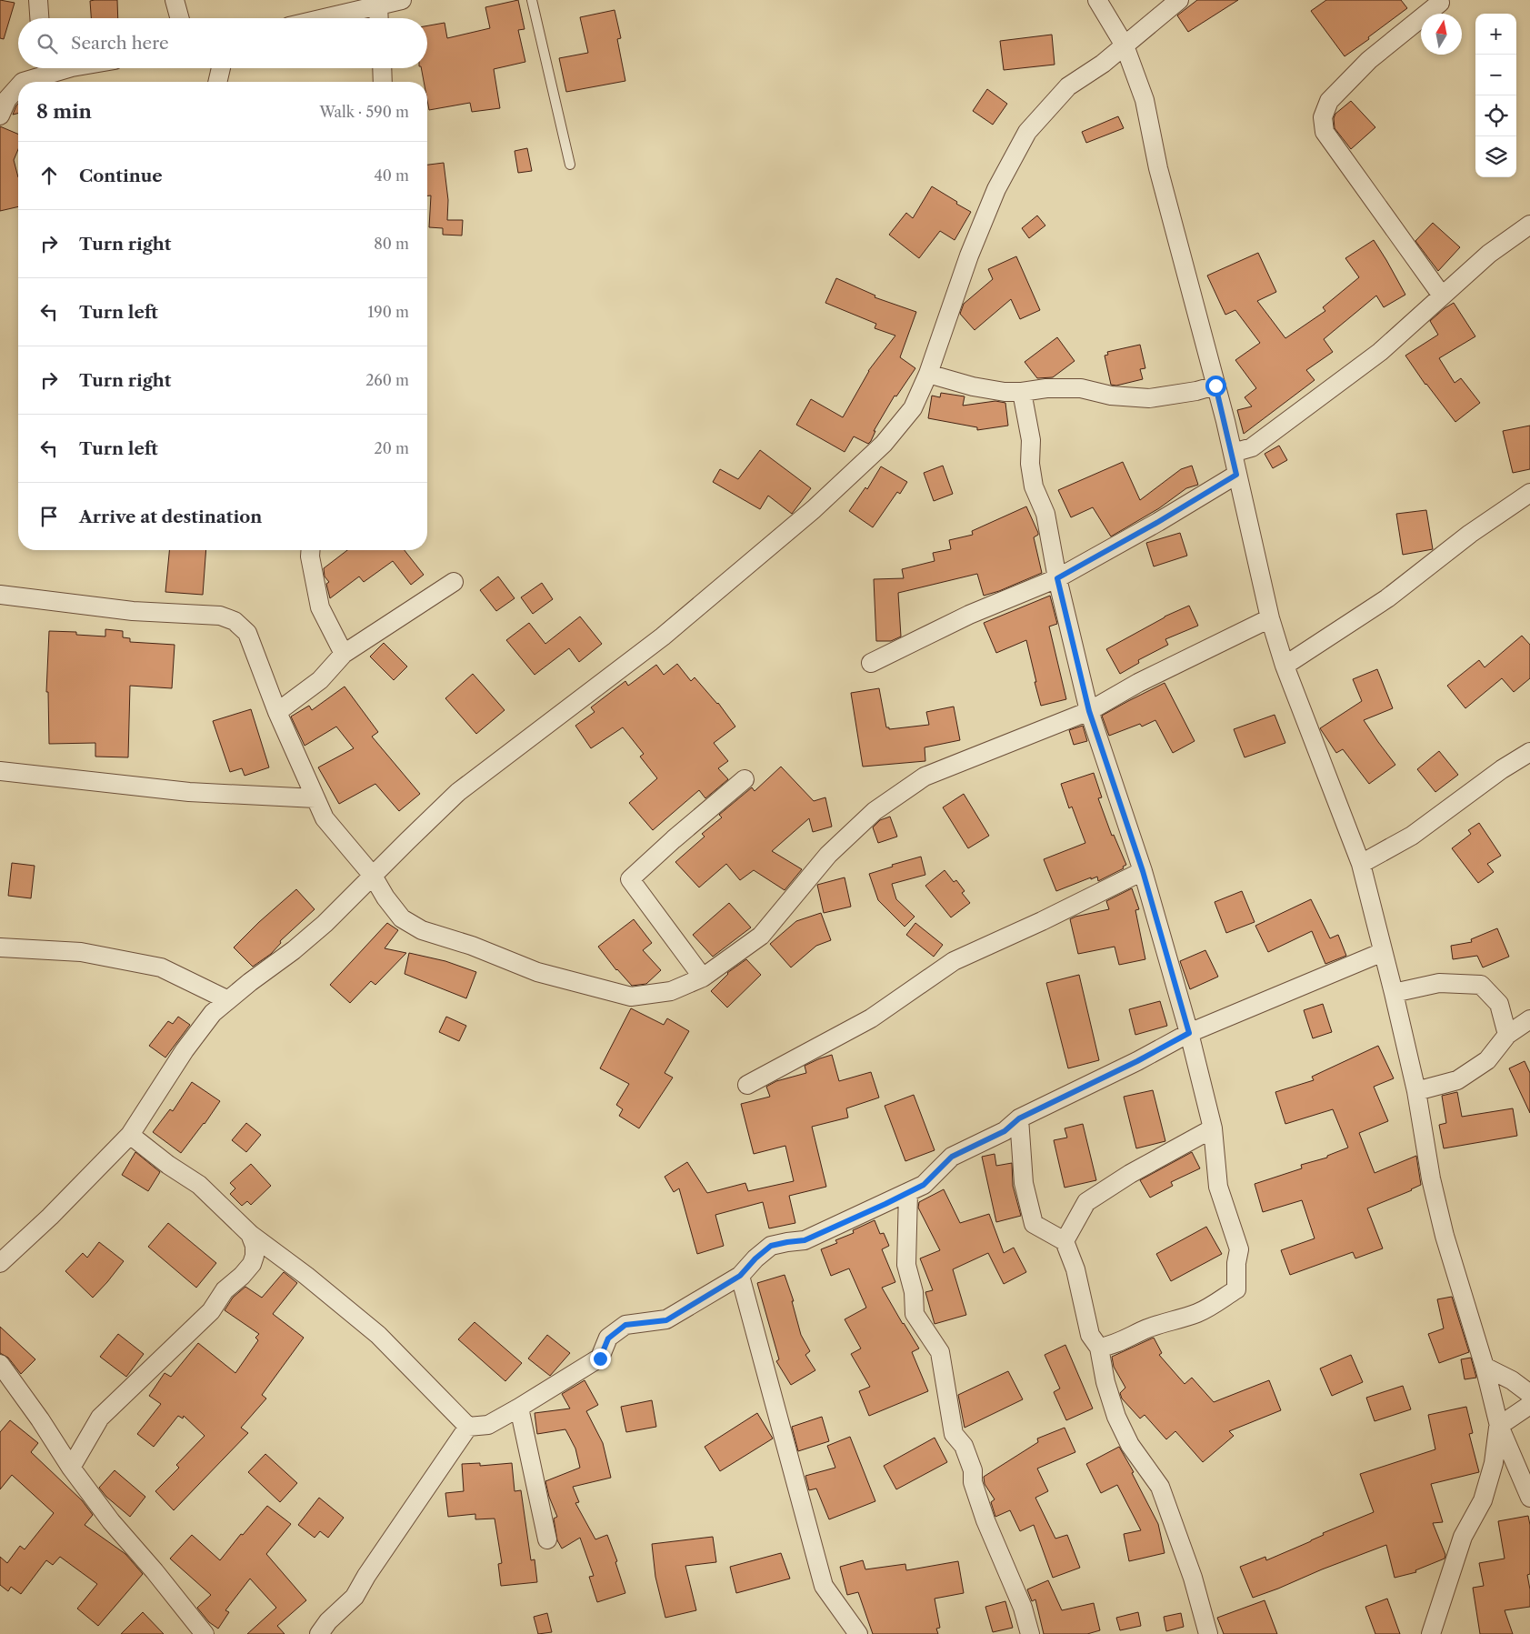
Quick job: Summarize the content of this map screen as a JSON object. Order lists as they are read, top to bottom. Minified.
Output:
{"north":"top","page":{"map_buttons":["+","−"],"search":"Search here","heading":["8 min","Walk · 590 m"],"list":[["Continue","40 m"],["Turn right","80 m"],["Turn left","190 m"],["Turn right","260 m"],["Turn left","20 m"],"Arrive at destination"]}}
